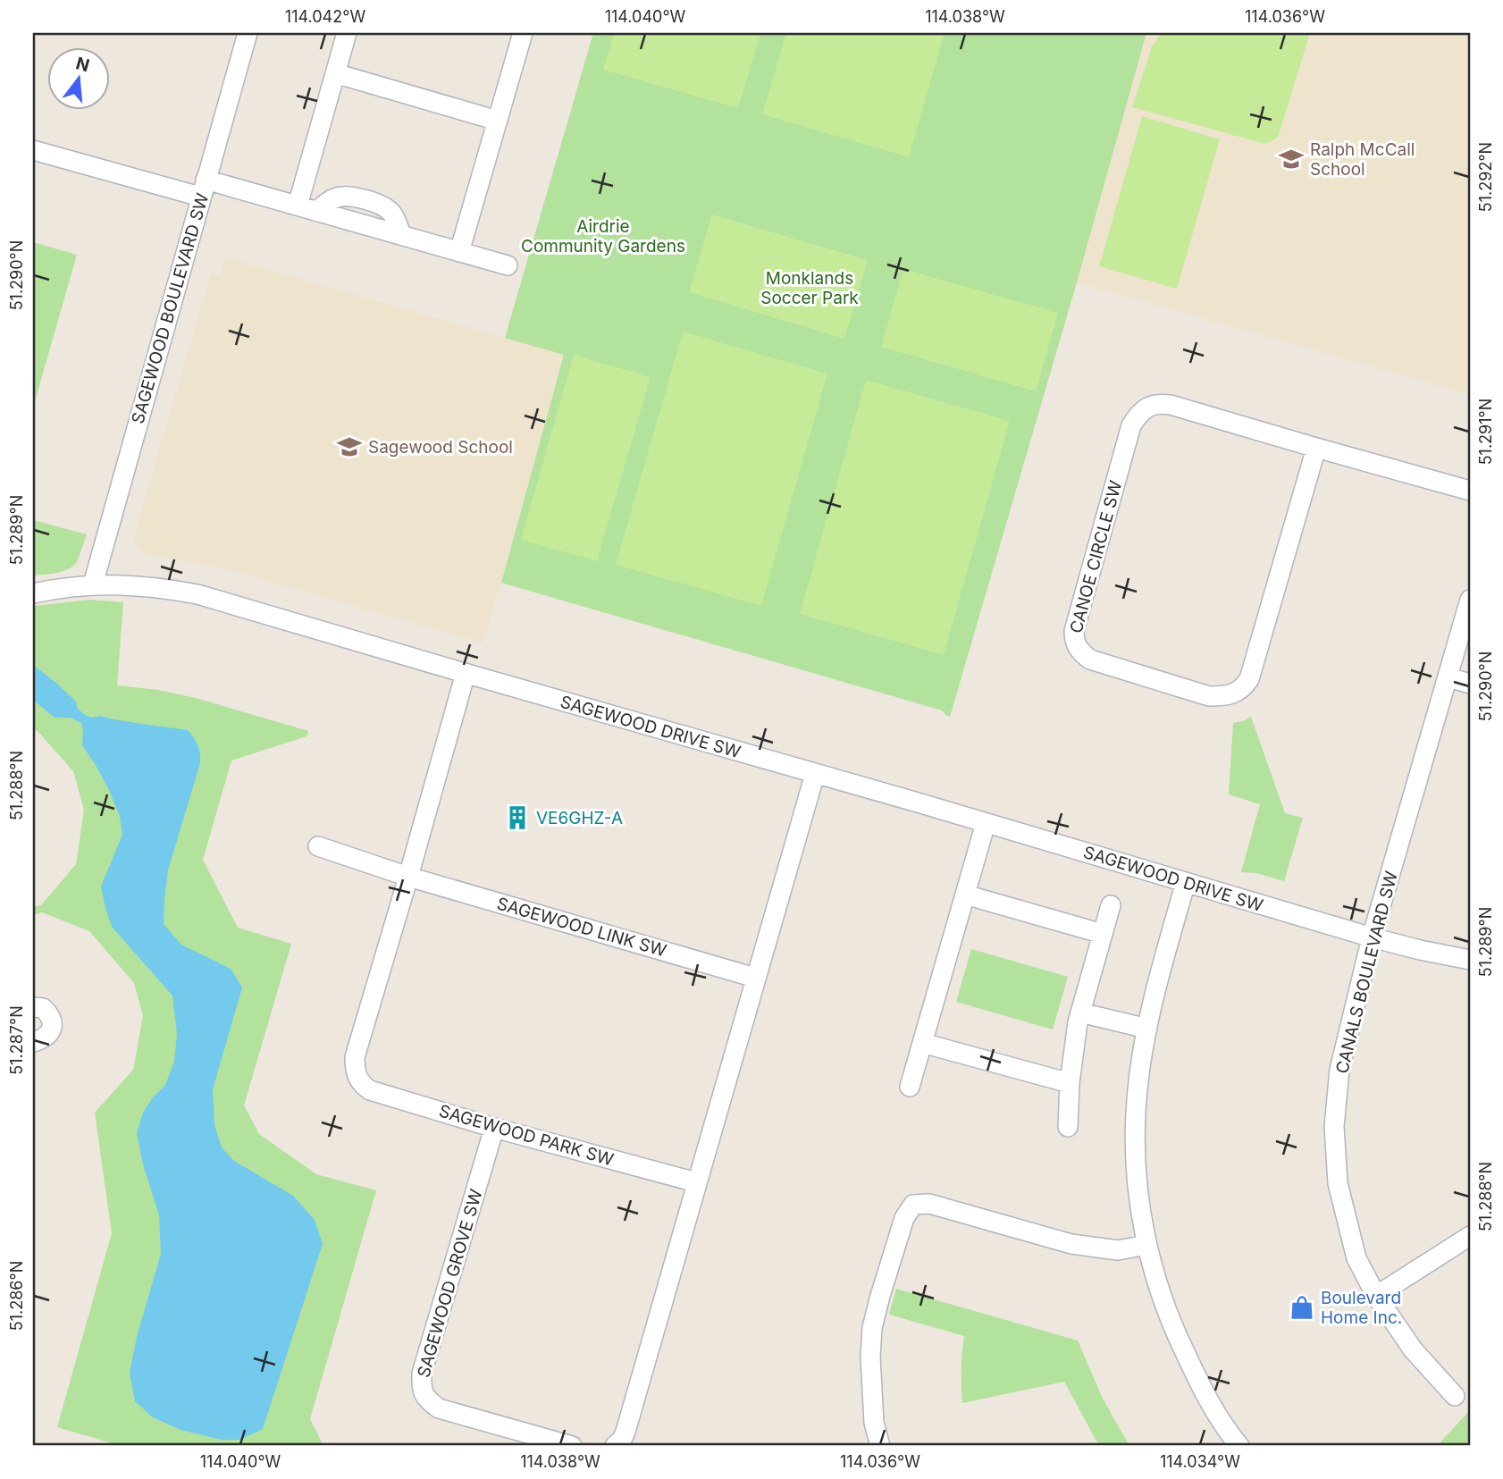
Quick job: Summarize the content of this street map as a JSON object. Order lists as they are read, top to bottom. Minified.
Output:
{"streets":{"street":["SAGEWOOD BOULEVARD SW","CANOE CIRCLE SW","SAGEWOOD DRIVE SW","SAGEWOOD LINK SW","CANALS BOULEVARD SW","SAGEWOOD PARK SW","SAGEWOOD GROVE SW"]},"crossings":[["SAGEWOOD BOULEVARD SW","SAGEWOOD DRIVE SW"],["SAGEWOOD DRIVE SW","CANALS BOULEVARD SW"],["SAGEWOOD DRIVE SW","SAGEWOOD PARK SW"],["SAGEWOOD LINK SW","SAGEWOOD PARK SW"],["SAGEWOOD PARK SW","SAGEWOOD GROVE SW"]],"parks":["Airdrie Community Gardens","Monklands Soccer Park"],"places":{"school or university":["Ralph McCall School","Sagewood School"],"building":["VE6GHZ-A"],"shop":["Boulevard Home Inc."]},"north":"top","coordinates":["114.042°W","114.040°W","114.038°W","114.036°W","51.292°N","51.290°N","51.291°N","51.289°N","51.288°N","51.287°N","51.286°N","114.034°W"]}
